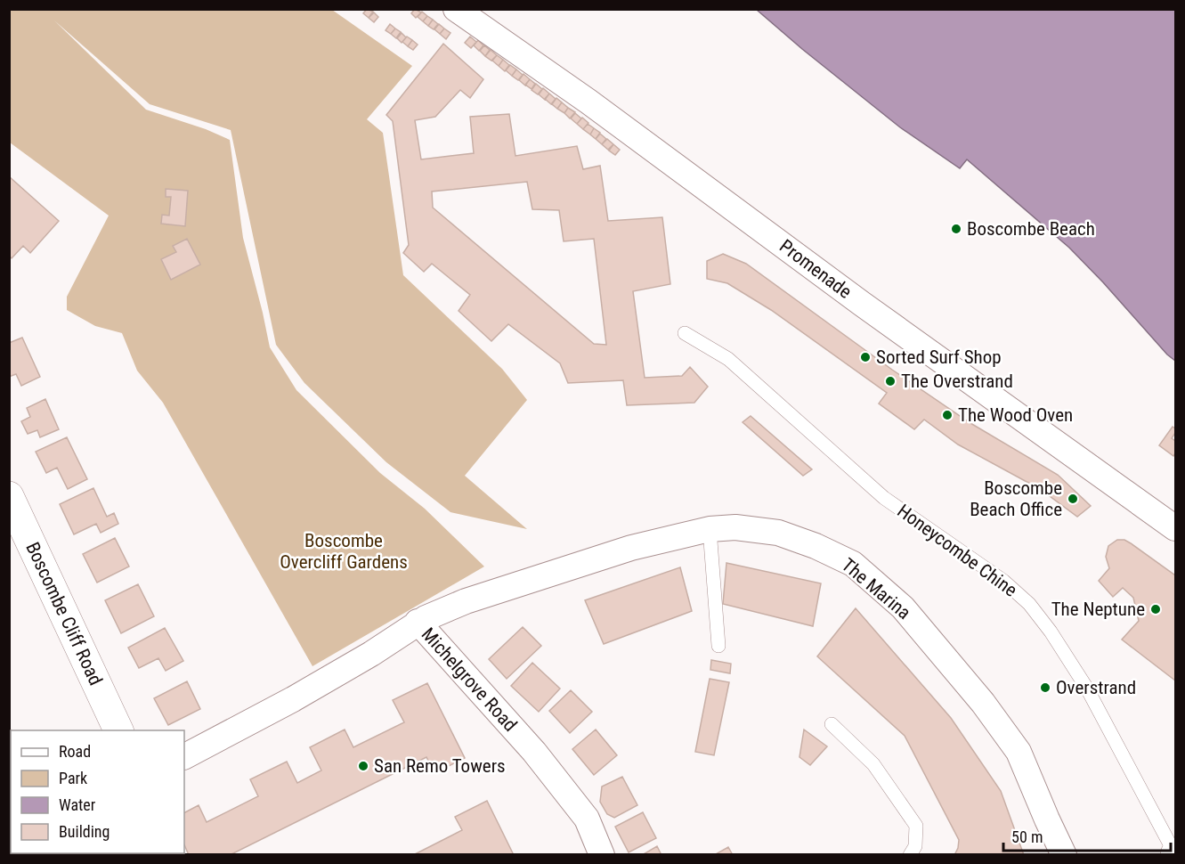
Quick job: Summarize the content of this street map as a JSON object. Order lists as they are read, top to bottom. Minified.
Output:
{"streets":{"street":["Promenade","The Marina","Boscombe Cliff Road","Michelgrove Road"],"lane":["Honeycombe Chine"]},"crossings":[["The Marina","Michelgrove Road"]],"parks":["Boscombe Overcliff Gardens"],"places":["Boscombe Beach","Sorted Surf Shop","The Overstrand","The Wood Oven","Boscombe Beach Office","The Neptune","Overstrand","San Remo Towers"],"legend":["Road","Park","Water","Building"],"scale_bar":"50 m"}
